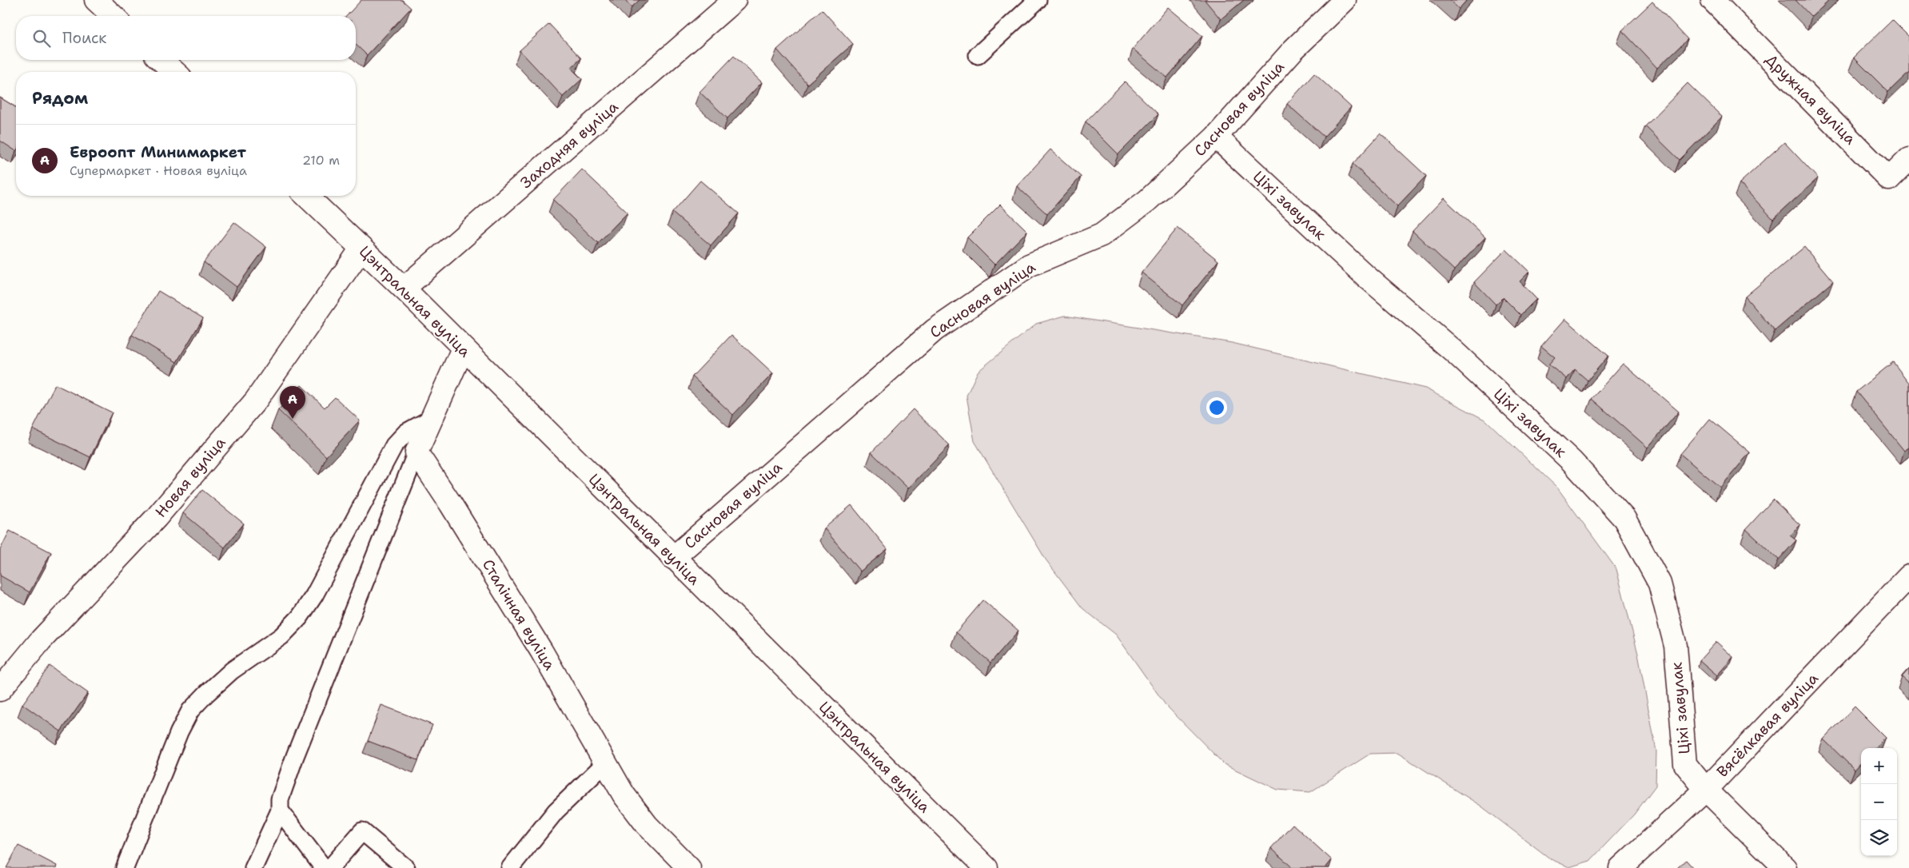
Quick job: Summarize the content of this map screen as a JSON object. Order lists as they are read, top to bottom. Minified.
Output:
{"streets":{"street":["Дружная вуліца","Сасновая вуліца","Заходняя вуліца","Ціхі завулак","Цэнтральная вуліца","Новая вуліца","Сталічная вуліца","Вясёлкавая вуліца"]},"crossings":[["Сасновая вуліца","Ціхі завулак"],["Сасновая вуліца","Цэнтральная вуліца"],["Заходняя вуліца","Цэнтральная вуліца"],["Ціхі завулак","Вясёлкавая вуліца"],["Цэнтральная вуліца","Новая вуліца"]],"page":{"search":"Поиск","heading":"Рядом","list":[{"mark":"A","name":"Евроопт Минимаркет","note":"Супермаркет · Новая вуліца","value":"210 m"}],"pins":"A","map_buttons":["+","−"]}}
